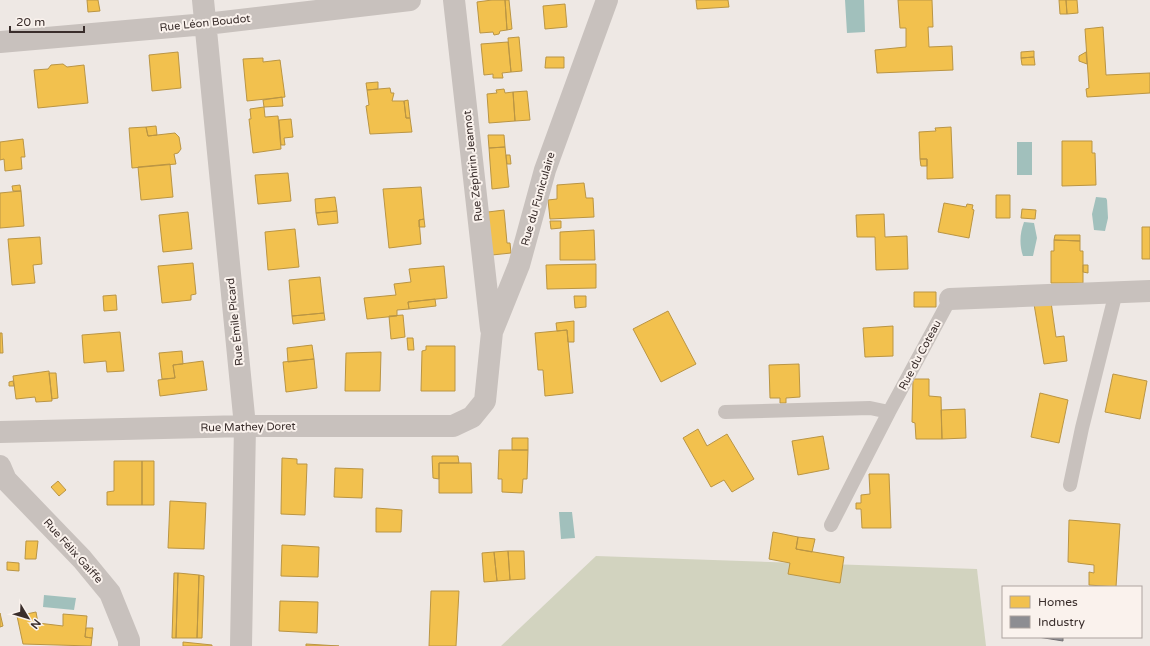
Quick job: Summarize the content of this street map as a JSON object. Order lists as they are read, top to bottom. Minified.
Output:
{"streets":{"street":["Rue Léon Boudot","Rue Zéphirin Jeannot","Rue du Funiculaire","Rue Émile Picard","Rue du Coteau","Rue Mathey Doret","Rue Félix Gaiffe"]},"crossings":[["Rue Léon Boudot","Rue Émile Picard"],["Rue Zéphirin Jeannot","Rue du Funiculaire"],["Rue du Funiculaire","Rue Mathey Doret"],["Rue Émile Picard","Rue Mathey Doret"]],"legend":["Homes","Industry"],"scale_bar":"20 m","north":"bottom right"}
